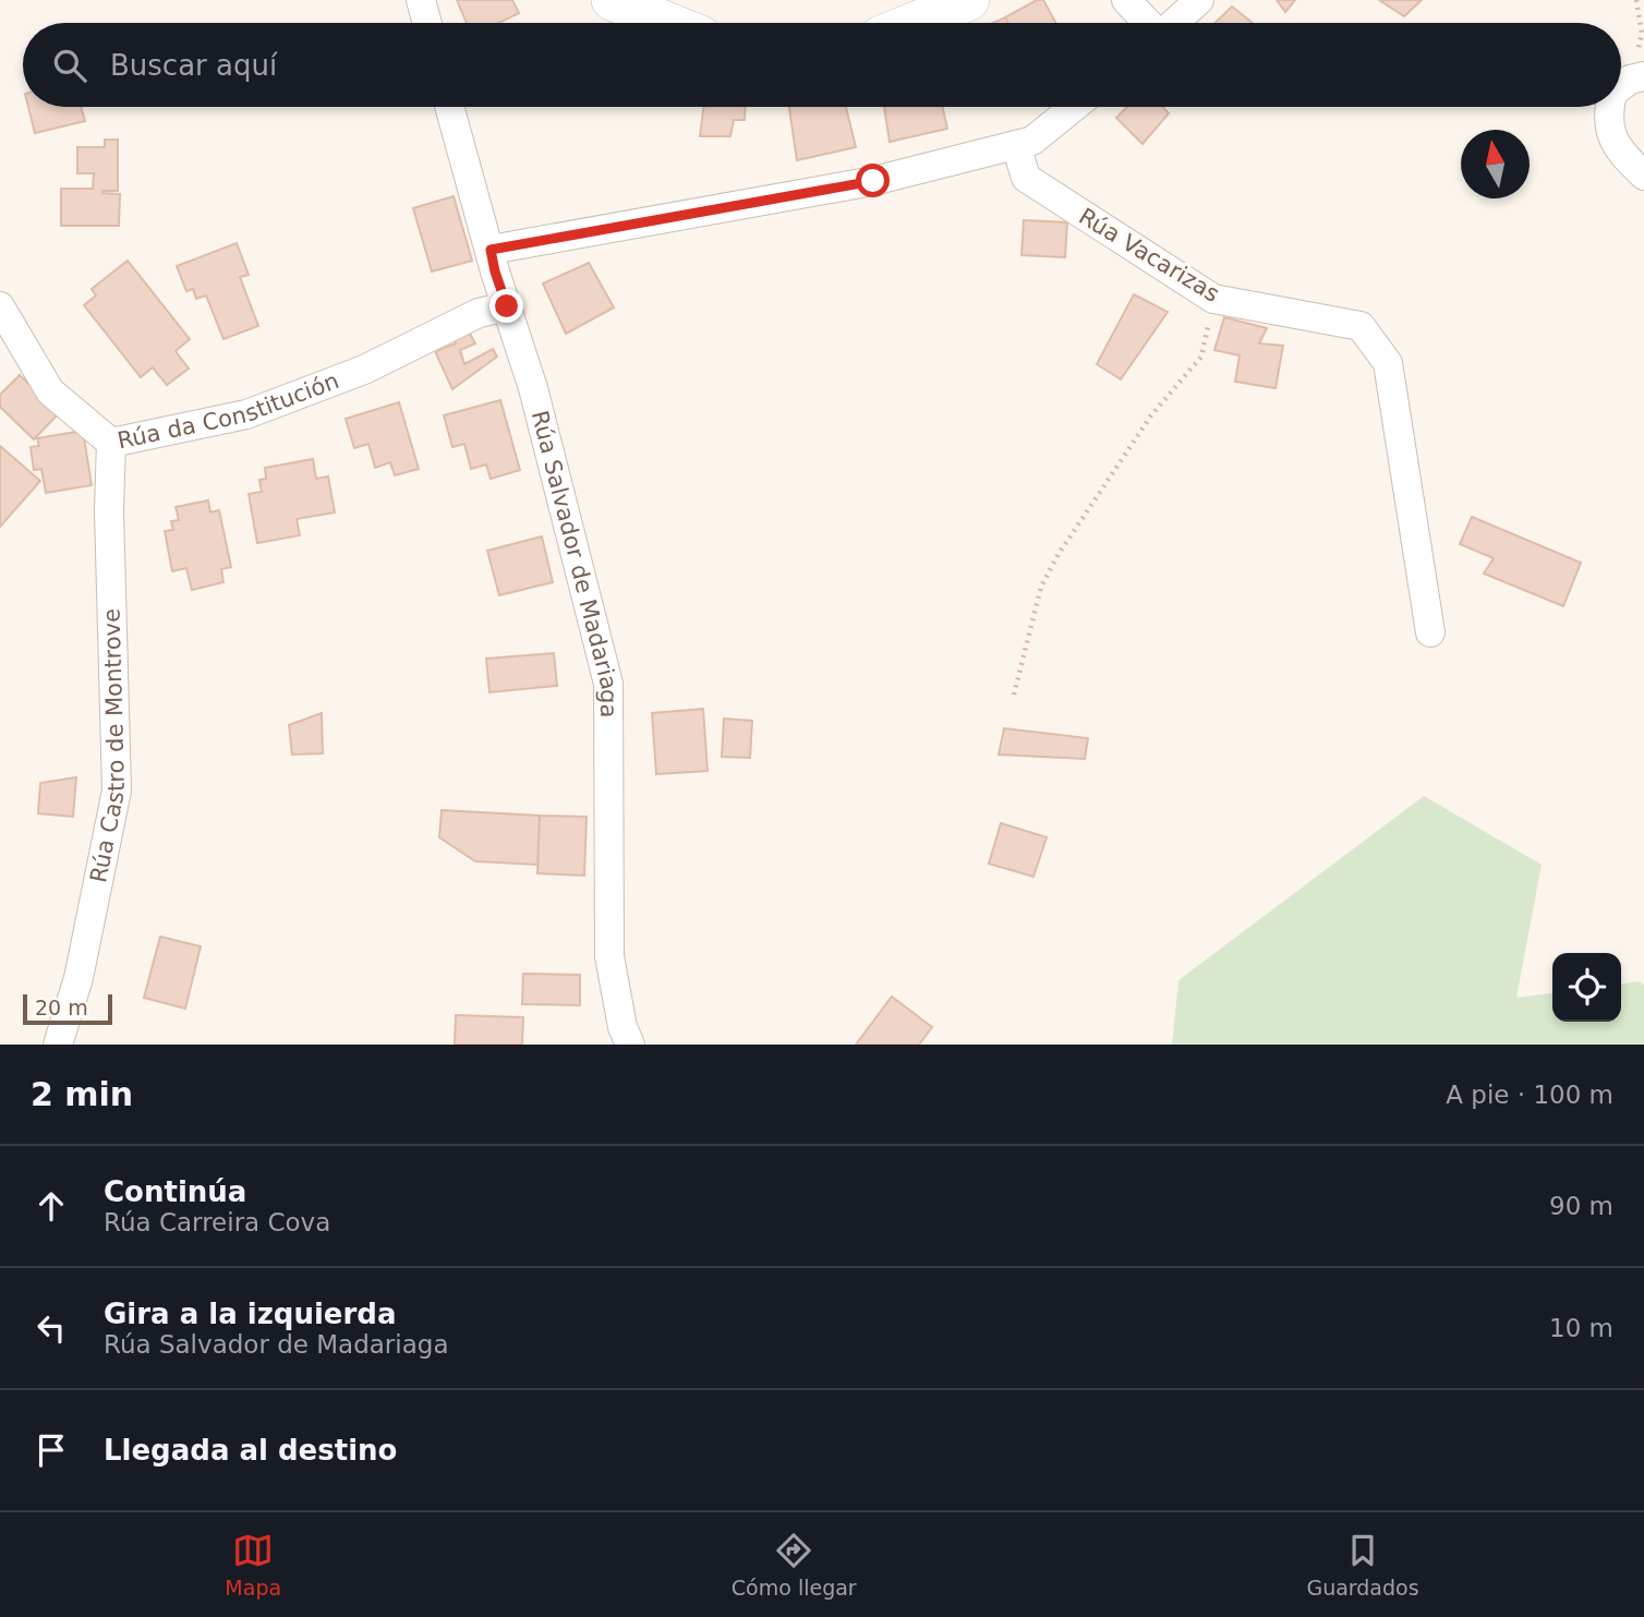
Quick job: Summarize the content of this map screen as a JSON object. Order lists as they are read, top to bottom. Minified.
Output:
{"streets":{"street":["Rúa Vacarizas","Rúa da Constitución","Rúa Salvador de Madariaga","Rúa Castro de Montrove"]},"crossings":[["Rúa da Constitución","Rúa Salvador de Madariaga"],["Rúa da Constitución","Rúa Castro de Montrove"]],"scale_bar":"20 m","north":"top","page":{"search":"Buscar aquí","scale":"20 m","heading":["2 min","A pie · 100 m"],"list":[["Continúa","Rúa Carreira Cova","90 m"],["Gira a la izquierda","Rúa Salvador de Madariaga","10 m"],"Llegada al destino"],"nav":["Mapa","Cómo llegar","Guardados"]}}
